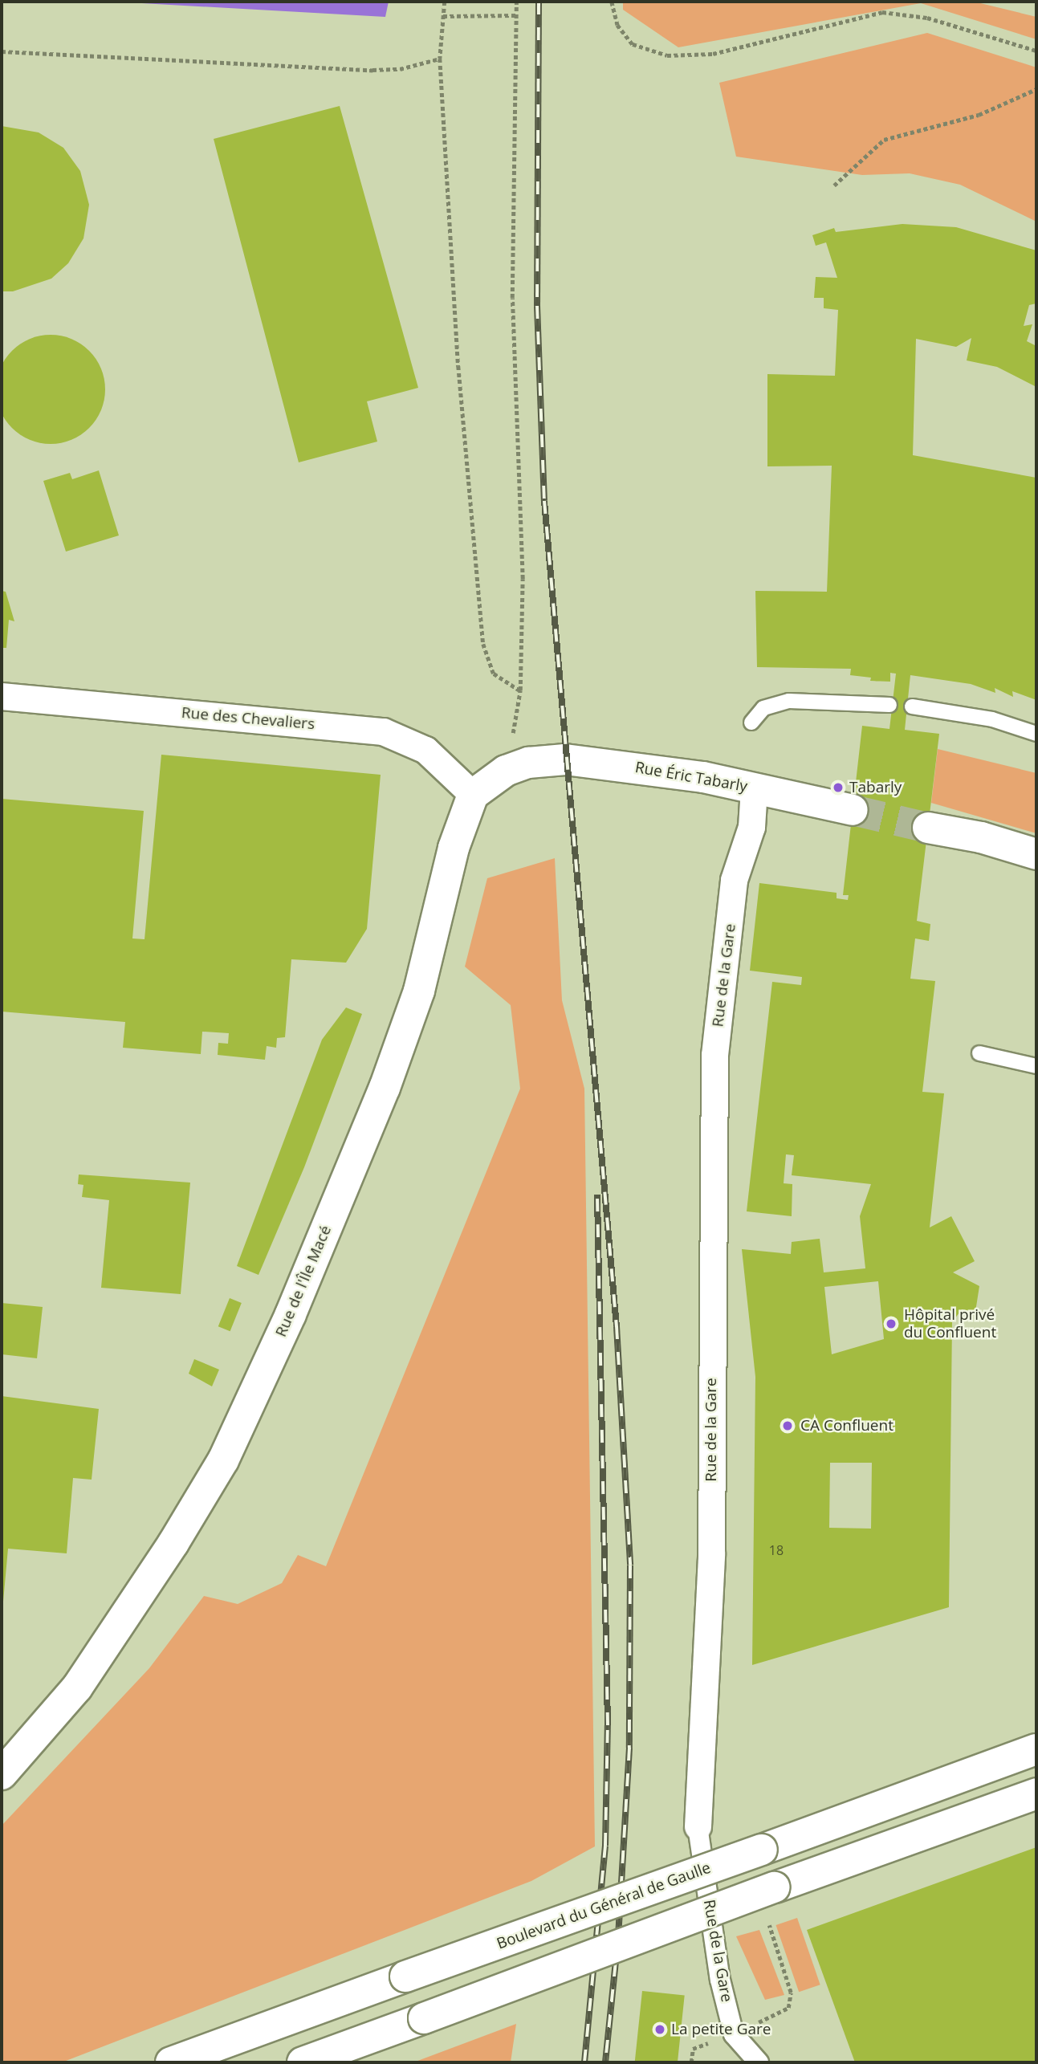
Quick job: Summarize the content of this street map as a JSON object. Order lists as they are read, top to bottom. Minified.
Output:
{"streets":{"main road":["Rue Éric Tabarly","Rue de l'Île Macé","Boulevard du Général de Gaulle"],"street":["Rue des Chevaliers","Rue de la Gare"]},"crossings":[["Rue des Chevaliers","Rue Éric Tabarly"],["Rue des Chevaliers","Rue de l'Île Macé"],["Rue Éric Tabarly","Rue de la Gare"],["Rue Éric Tabarly","Rue de l'Île Macé"]],"places":["Tabarly","Hôpital privé du Confluent","CA Confluent","La petite Gare"],"house_numbers":["18"]}
